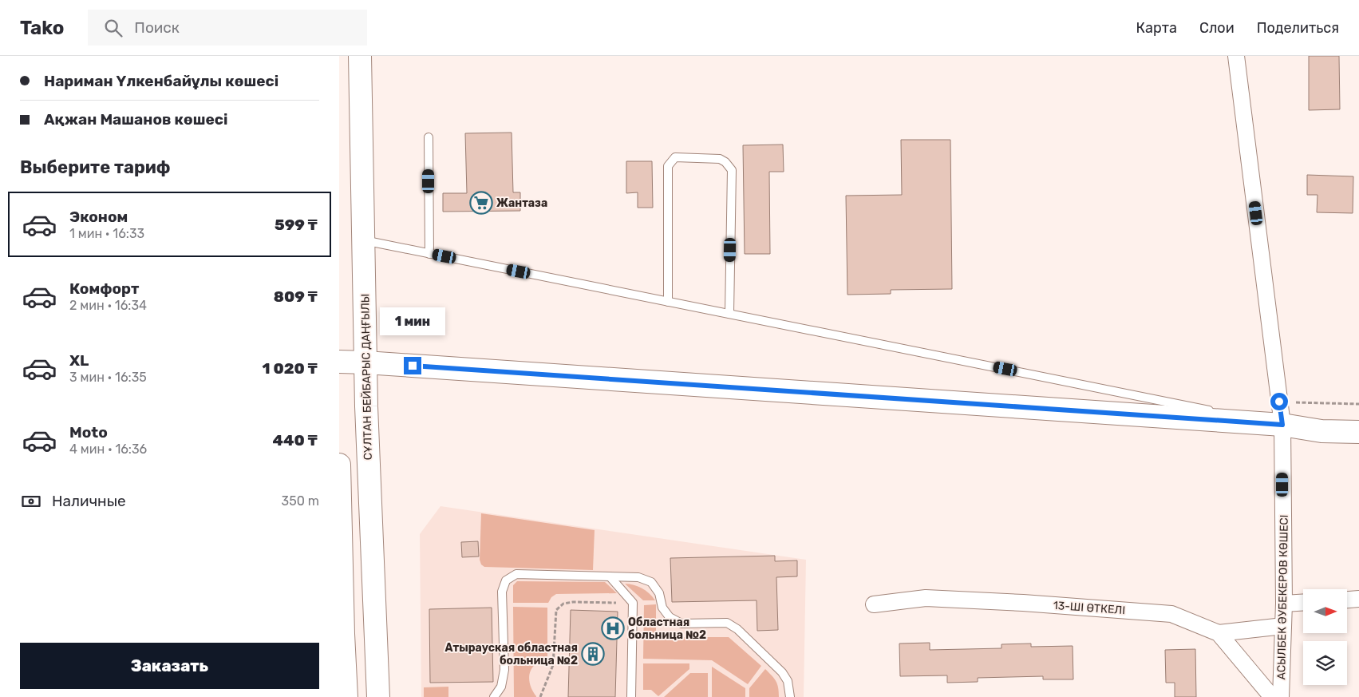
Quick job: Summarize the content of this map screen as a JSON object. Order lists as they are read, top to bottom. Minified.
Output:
{"streets":{"street":["СҰЛТАН БЕЙБАРЫС ДАҢҒЫЛЫ","АСЫЛБЕК ӘУБЕКЕРОВ КӨШЕСІ","13-ШІ ӨТКЕЛІ"]},"places":{"supermarket":["Жантаза"],"hospital":["Областная больница №2"],"building":["Атырауская областная больница №2"]},"north":"right","page":{"header":"Tako","search":"Поиск","nav":["Карта","Слои","Поделиться"],"banner":["Нариман Үлкенбайұлы көшесі","Ақжан Машанов көшесі"],"heading":"Выберите тариф","list":[{"name":"Эконом","note":"1 мин · 16:33","value":"599 ₸"},{"name":"Комфорт","note":"2 мин · 16:34","value":"809 ₸"},{"name":"XL","note":"3 мин · 16:35","value":"1 020 ₸"},{"name":"Moto","note":"4 мин · 16:36","value":"440 ₸"}],"bubble":"1 мин","pay":["Наличные","350 m"],"buttons":"Заказать"}}
